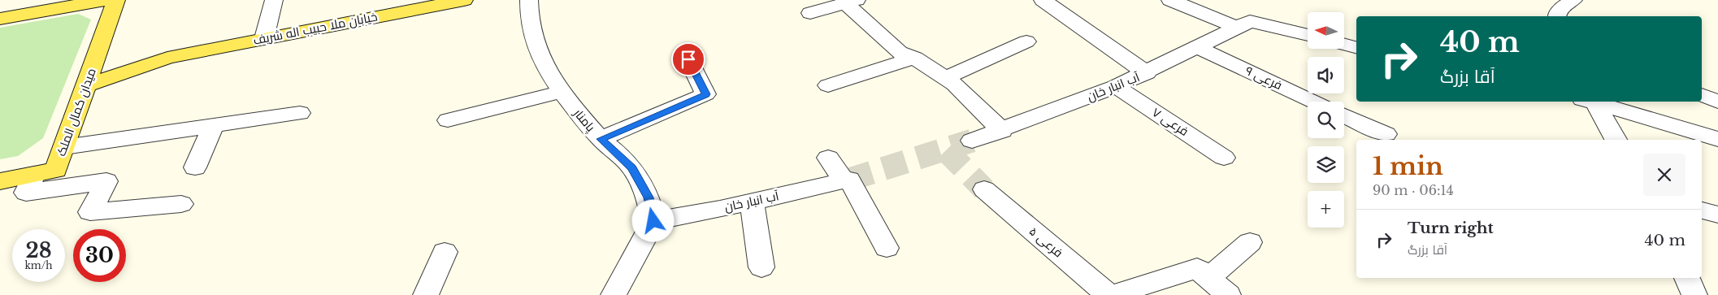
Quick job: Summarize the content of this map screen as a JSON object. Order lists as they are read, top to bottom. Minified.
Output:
{"streets":{"main road":["خیابان ملا حبیب اله شریف","میدان کمال الملک"],"street":["فرعی ۹","آب انبار خان","پامنار","فرعی ۷","فرعی ۵"]},"crossings":[["خیابان ملا حبیب اله شریف","میدان کمال الملک"],["فرعی ۹","آب انبار خان"],["آب انبار خان","پامنار"],["آب انبار خان","فرعی ۷"]],"north":"left","page":{"map_buttons":"+","turn":["40 m","آقا بزرگ"],"heading":["1 min","90 m · 06:14"],"list":[{"name":"Turn right","note":"آقا بزرگ","value":"40 m"}],"speed":"28 km/h","limit":"30"}}
